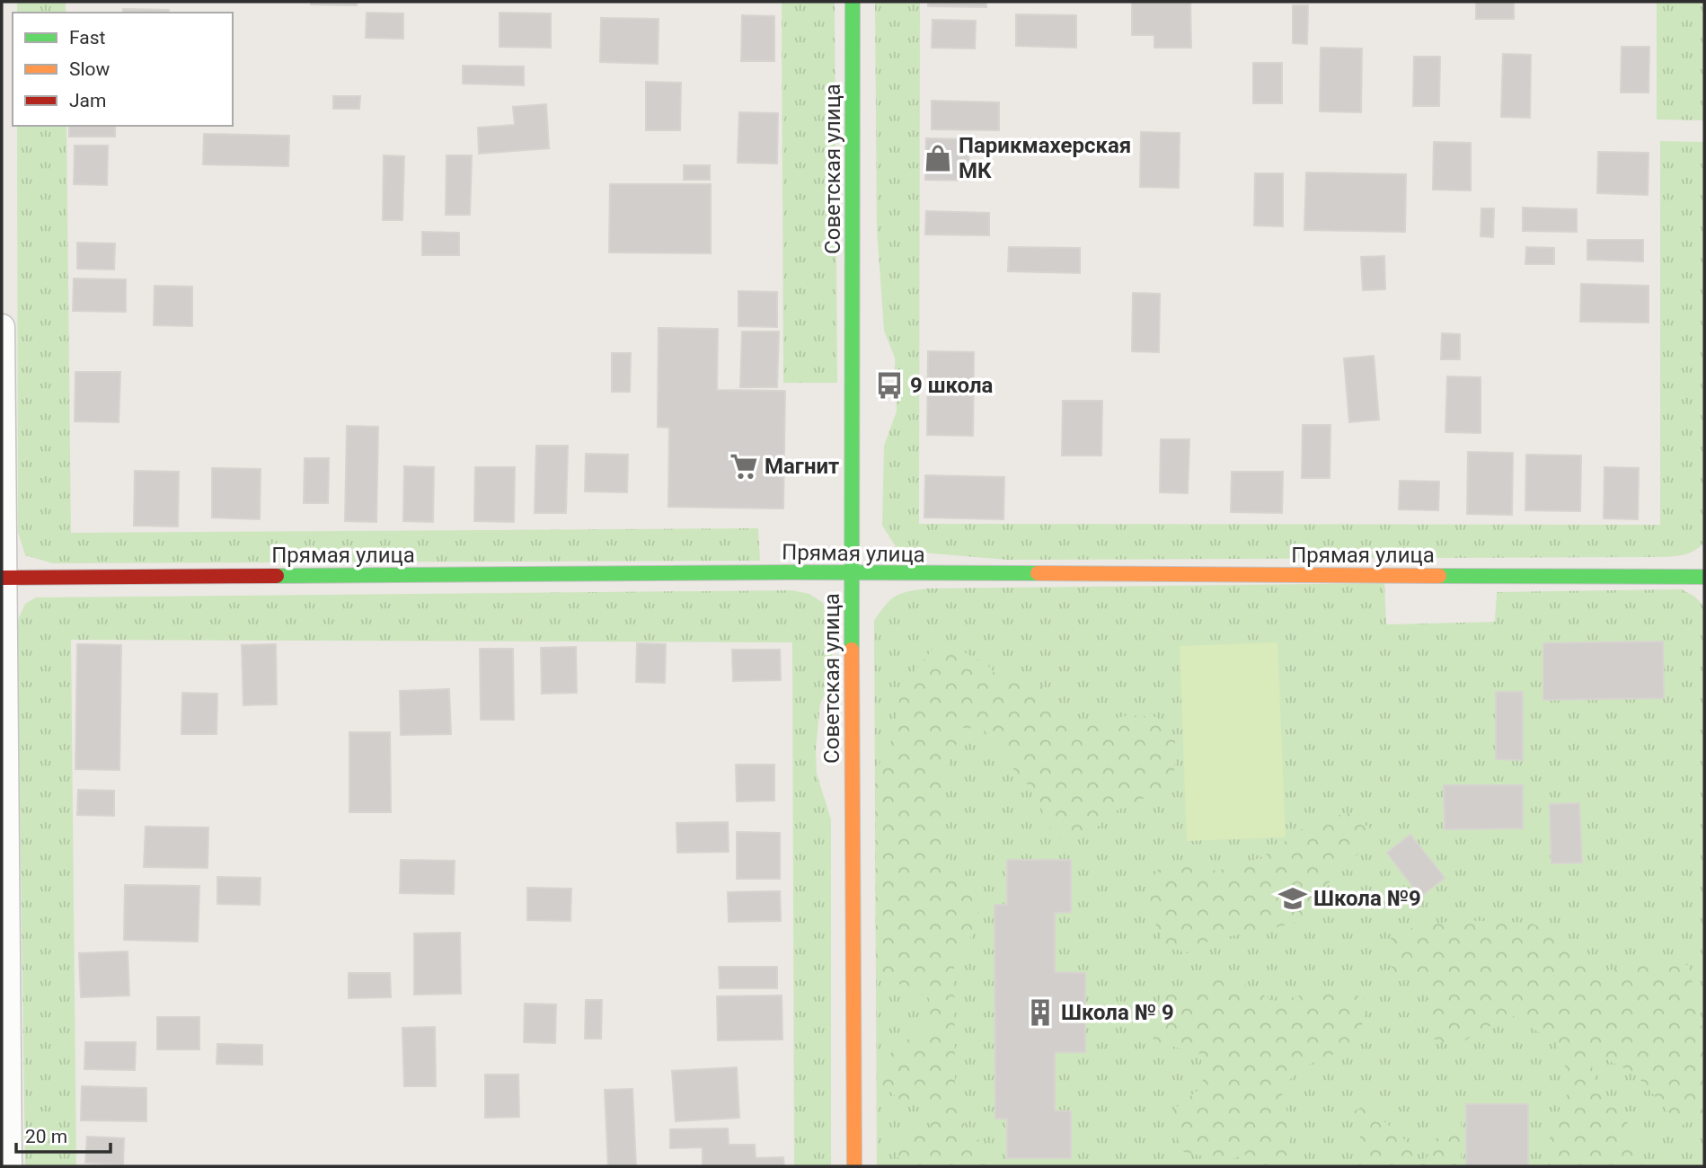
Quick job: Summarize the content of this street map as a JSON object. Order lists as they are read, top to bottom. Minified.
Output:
{"streets":{"street":["Советская улица","Прямая улица"]},"crossings":[["Советская улица","Прямая улица"]],"places":{"shop":["Парикмахерская МК"],"bus stop":["9 школа"],"supermarket":["Магнит"],"school or university":["Школа №9"],"building":["Школа № 9"]},"legend":["Fast","Slow","Jam"],"scale_bar":"20 m"}
